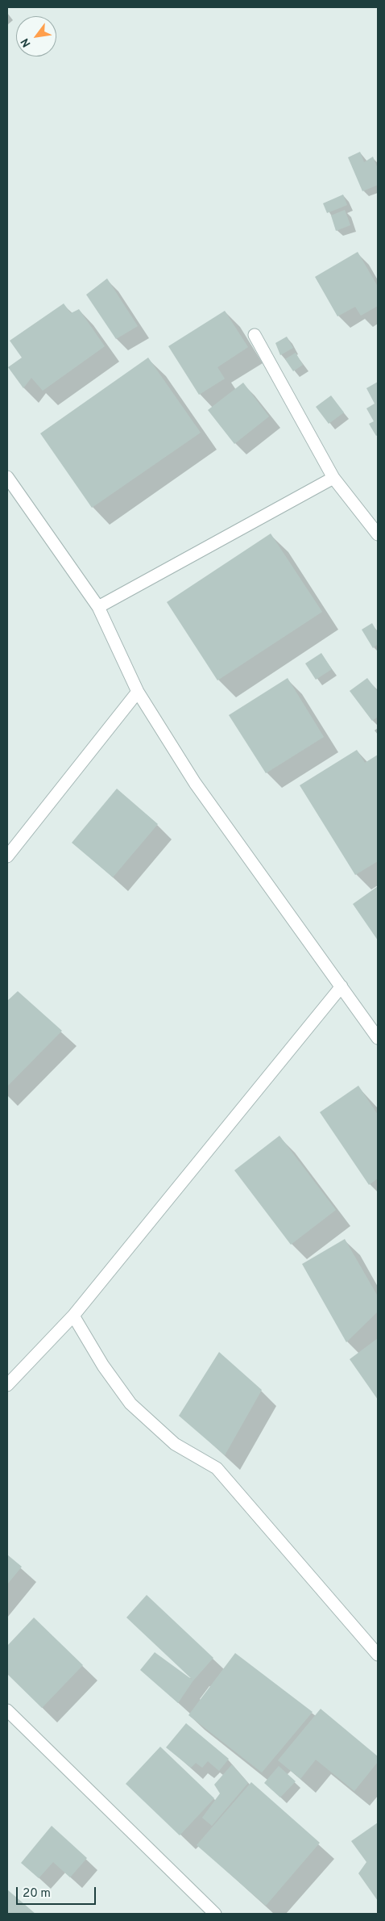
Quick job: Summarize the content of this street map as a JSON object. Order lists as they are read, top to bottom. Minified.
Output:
{"scale_bar":"20 m","north":"bottom left"}
